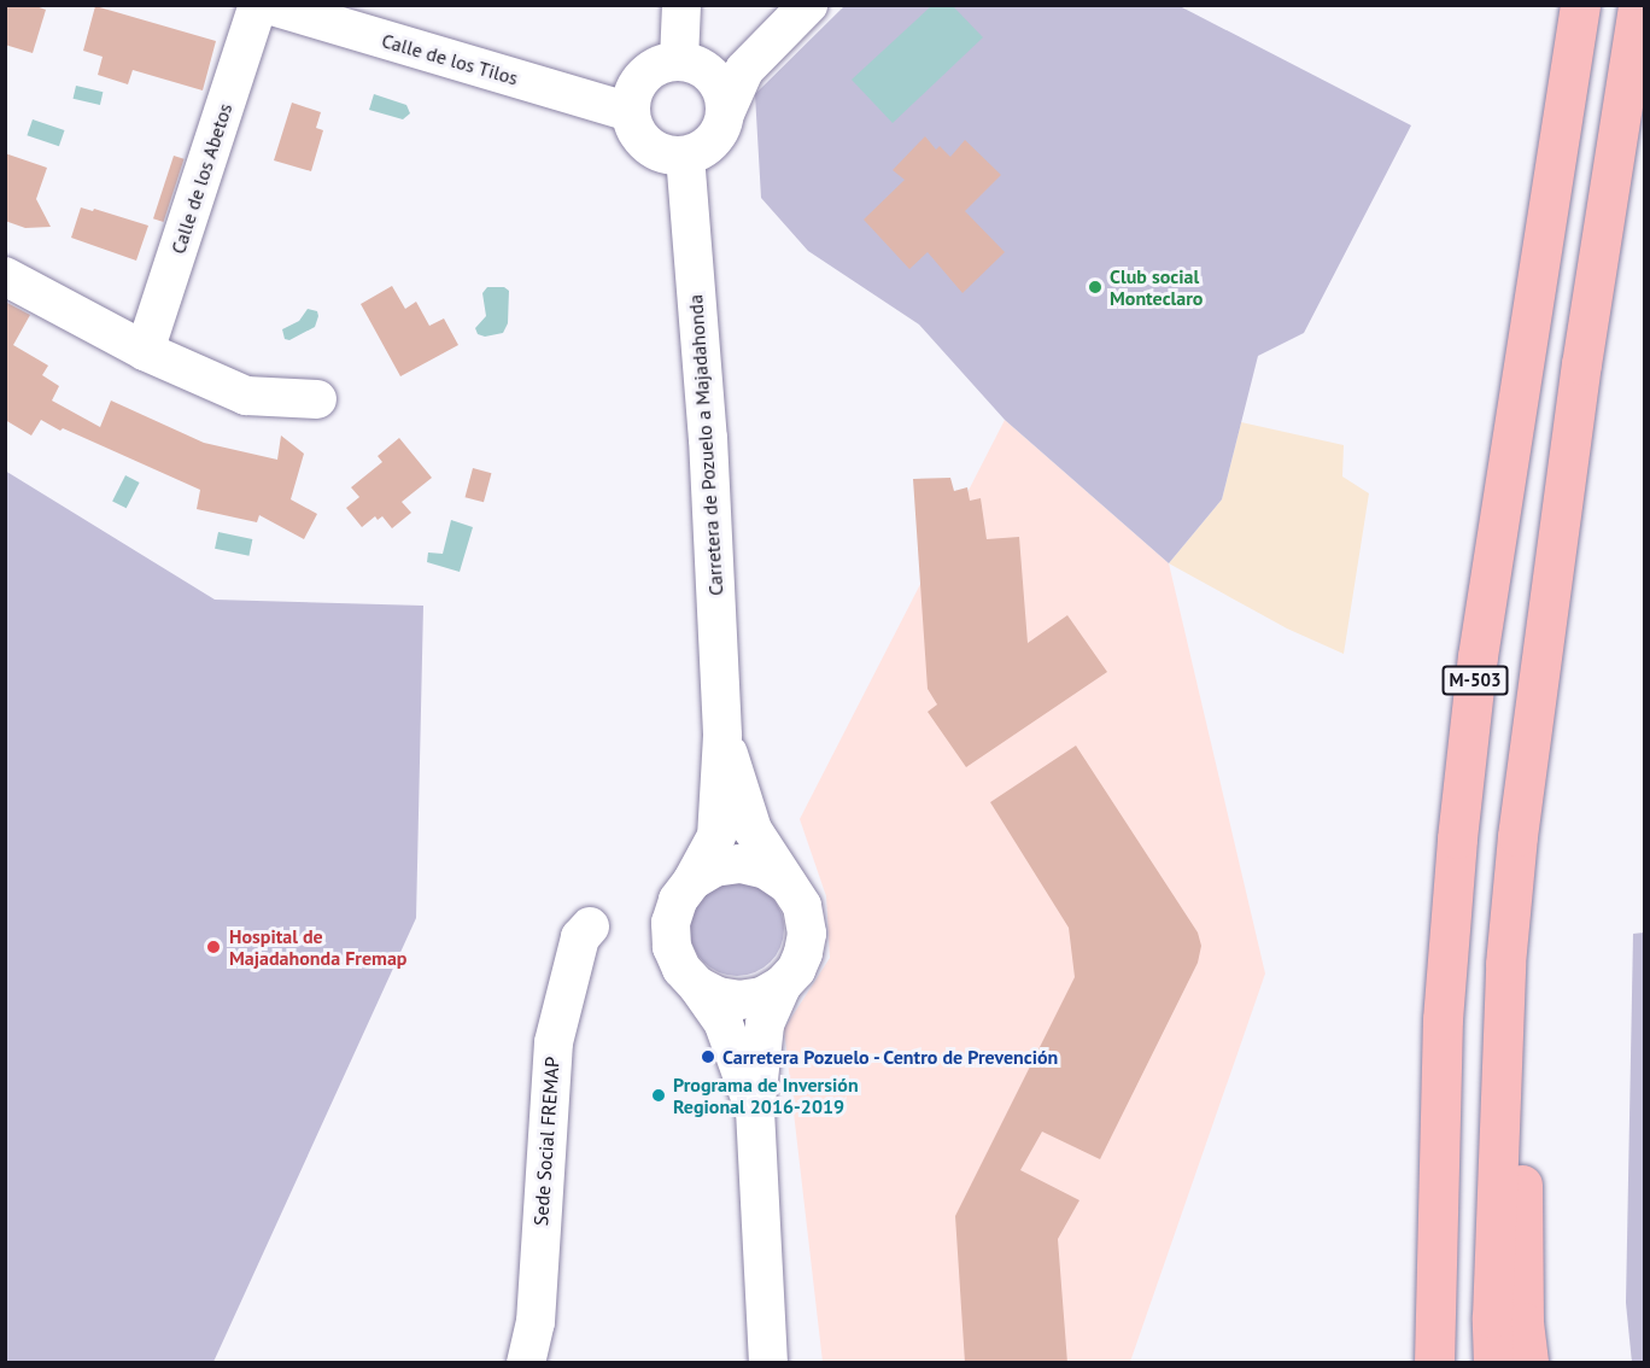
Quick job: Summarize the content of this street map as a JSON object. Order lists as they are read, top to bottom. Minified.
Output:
{"streets":{"highway":["M-503"],"street":["Calle de los Tilos","Calle de los Abetos","Carretera de Pozuelo a Majadahonda","Sede Social FREMAP"]},"crossings":[["Calle de los Tilos","Carretera de Pozuelo a Majadahonda"]],"places":["Club social Monteclaro","Hospital de Majadahonda Fremap","Carretera Pozuelo - Centro de Prevención","Programa de Inversión Regional 2016-2019"]}
